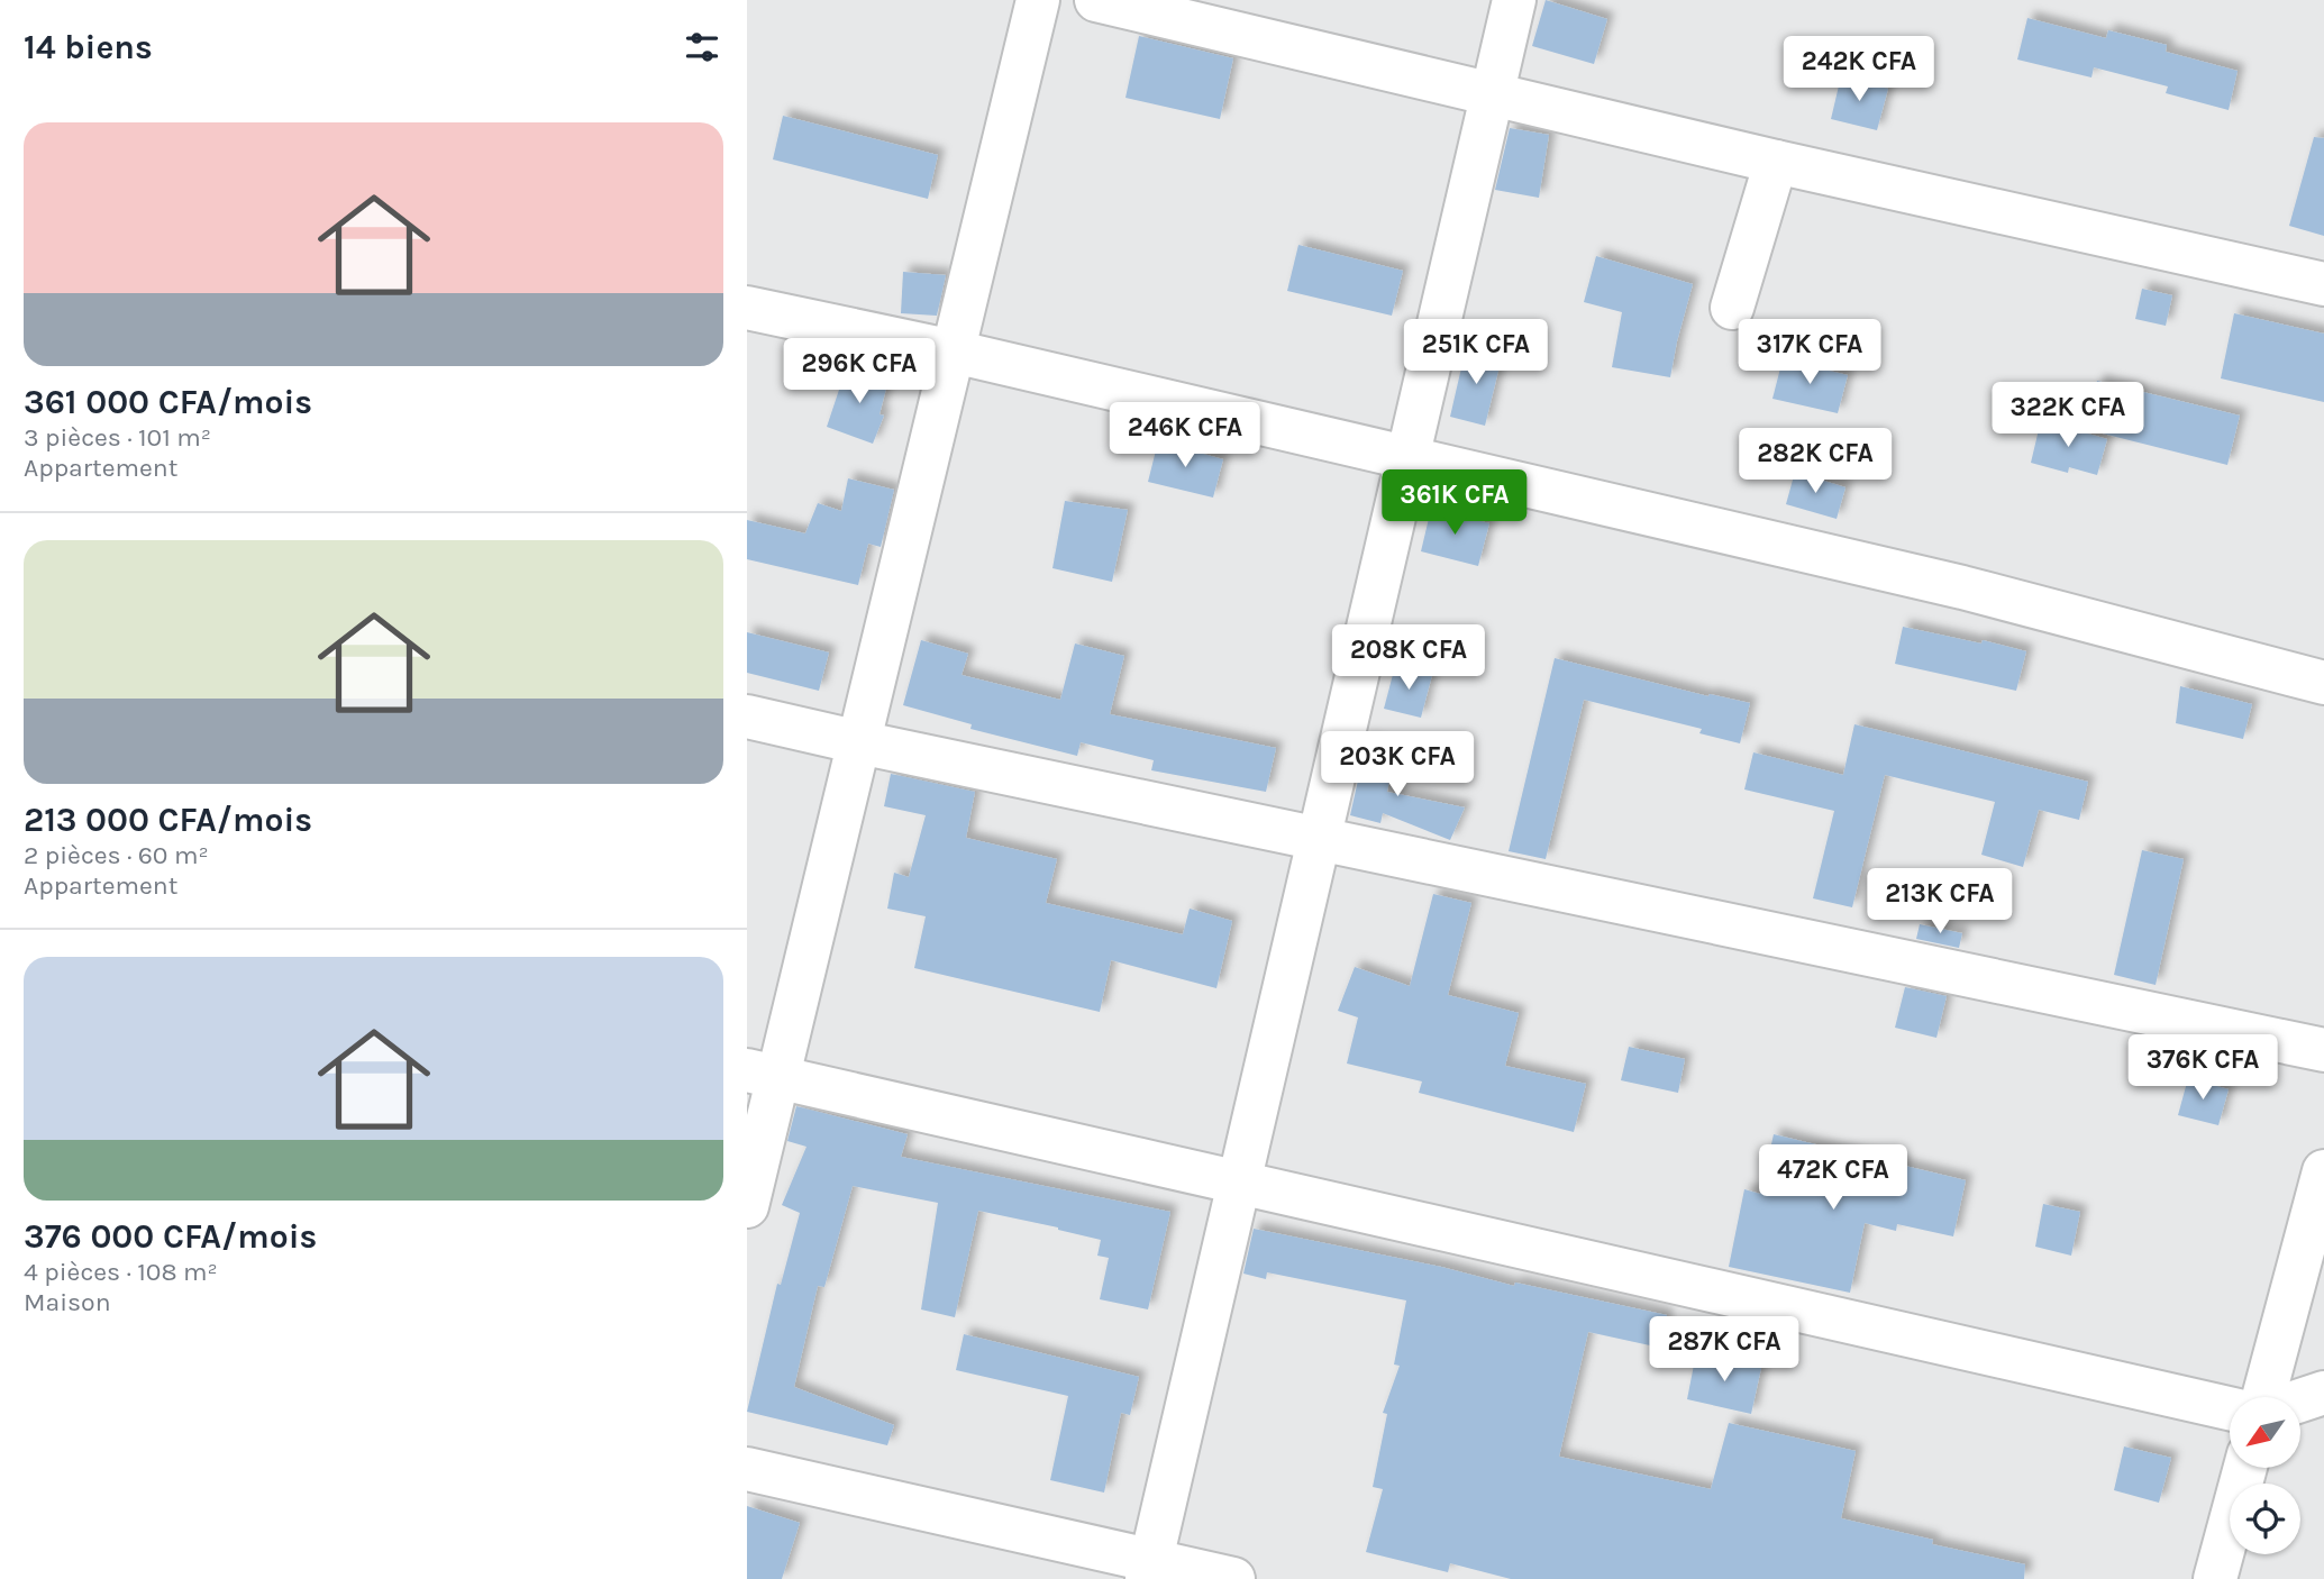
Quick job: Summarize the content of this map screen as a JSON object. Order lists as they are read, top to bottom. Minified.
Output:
{"north":"bottom left","page":{"heading":"14 biens","price":["242K CFA","251K CFA","317K CFA","296K CFA","322K CFA","246K CFA","282K CFA","361K CFA","208K CFA","203K CFA","213K CFA","376K CFA","472K CFA","287K CFA"],"list":[{"name":"361 000 CFA/mois","note":"3 pièces · 101 m² · Appartement"},{"name":"213 000 CFA/mois","note":"2 pièces · 60 m² · Appartement"},{"name":"376 000 CFA/mois","note":"4 pièces · 108 m² · Maison"}]}}
